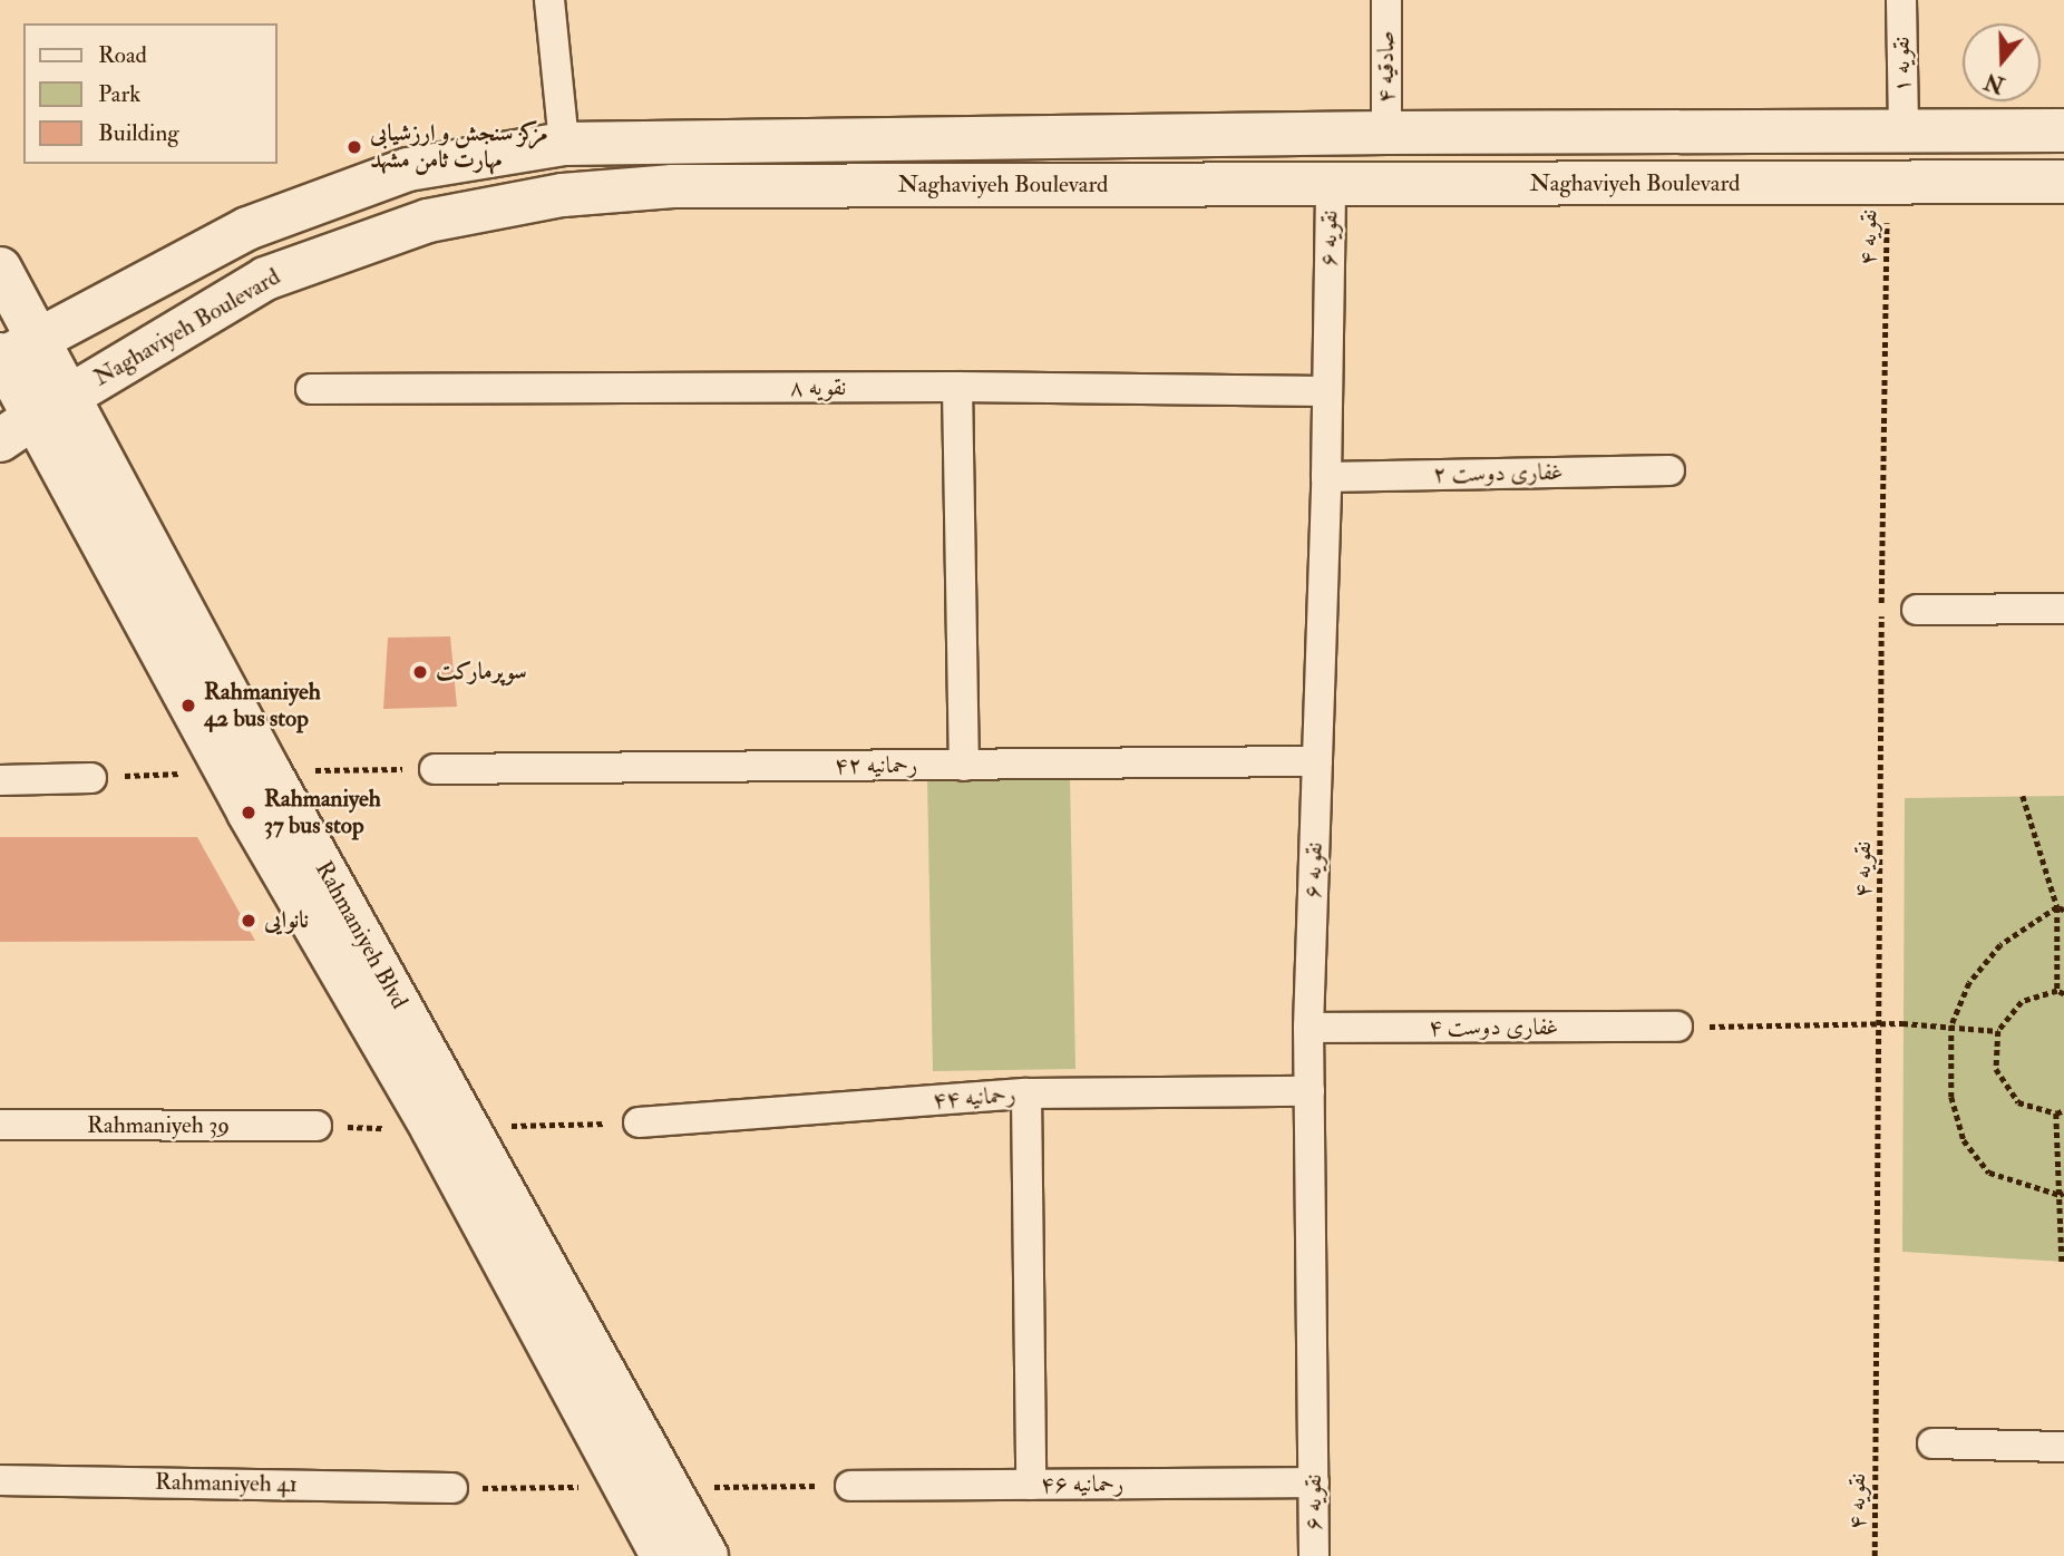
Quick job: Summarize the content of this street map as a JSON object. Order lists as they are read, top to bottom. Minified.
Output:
{"streets":{"main road":["Naghaviyeh Boulevard","Rahmaniyeh Blvd"],"street":["نقویه ۱","صادقیه ۴","نقویه ۶","نقویه ۸","غفاری دوست ۲","رحمانیه ۴۲","غفاری دوست ۴","رحمانیه ۴۴","Rahmaniyeh 39","Rahmaniyeh 41","رحمانیه ۴۶"],"path":["نقویه ۴"]},"crossings":[["نقویه ۱","Naghaviyeh Boulevard"],["صادقیه ۴","Naghaviyeh Boulevard"],["Naghaviyeh Boulevard","نقویه ۴"],["Naghaviyeh Boulevard","نقویه ۶"],["Naghaviyeh Boulevard","Rahmaniyeh Blvd"],["نقویه ۶","نقویه ۸"],["نقویه ۶","غفاری دوست ۲"],["نقویه ۶","رحمانیه ۴۲"],["نقویه ۶","غفاری دوست ۴"],["نقویه ۶","رحمانیه ۴۴"],["نقویه ۶","رحمانیه ۴۶"]],"places":["مزکز سنجش و ارزشیابی مهارت ثامن مشهد","سوپرمارکت","Rahmaniyeh 42 bus stop","Rahmaniyeh 37 bus stop","نانوایی"],"legend":["Road","Park","Building"],"north":"bottom"}
